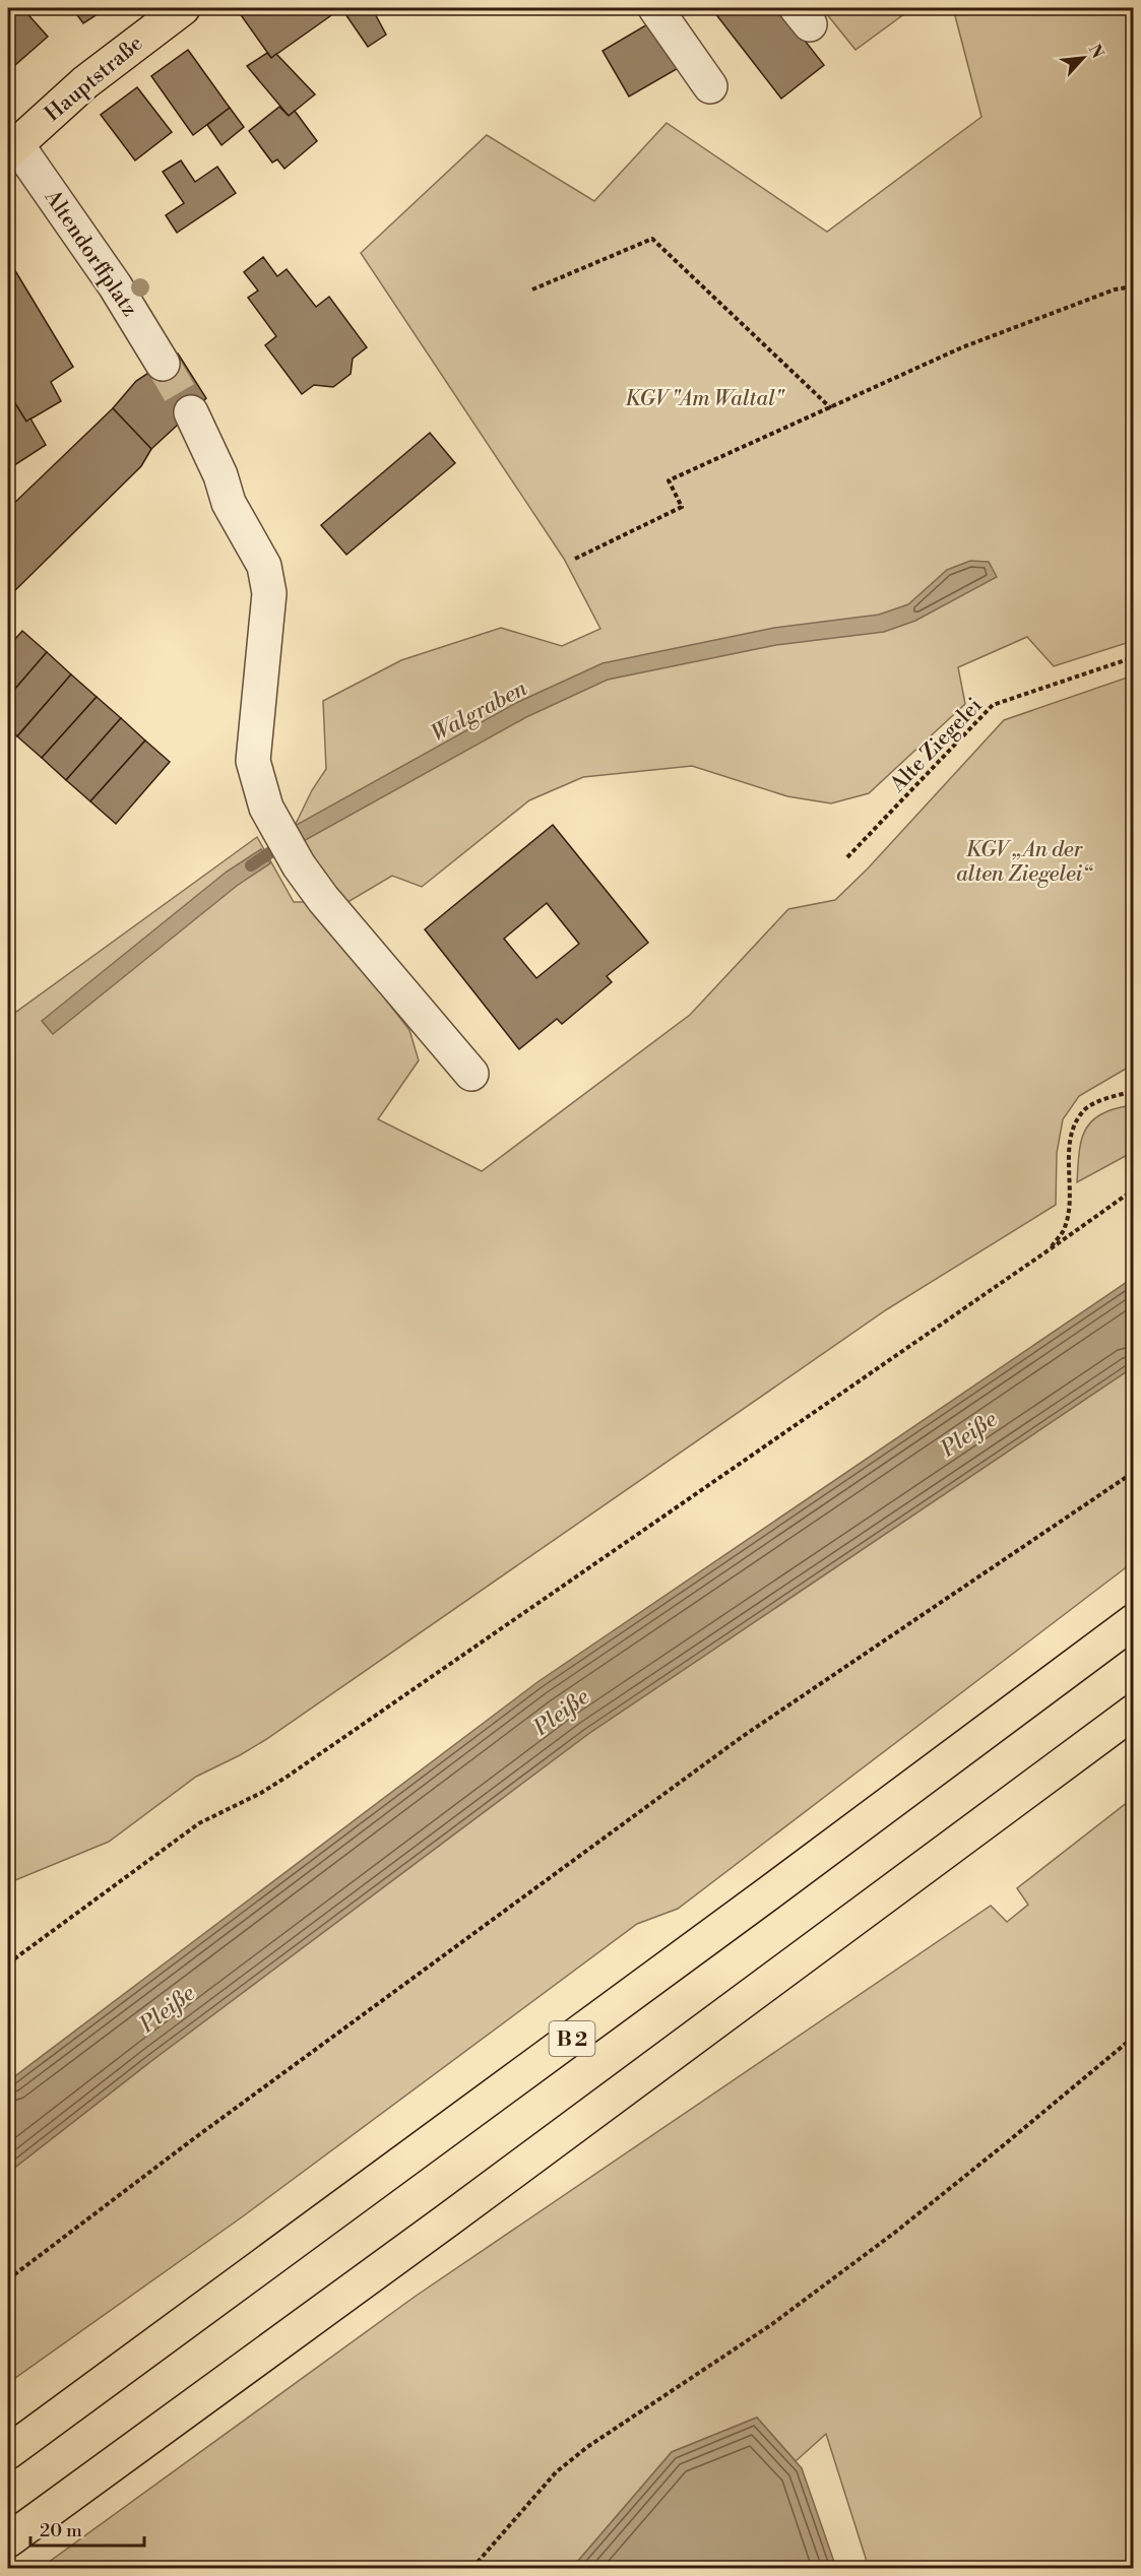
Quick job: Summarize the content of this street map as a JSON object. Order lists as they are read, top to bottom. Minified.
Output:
{"streets":{"main road":["Hauptstraße","B 2"],"lane":["Altendorffplatz"],"path":["Alte Ziegelei"]},"crossings":[["Hauptstraße","Altendorffplatz"]],"water":["Walgraben","Pleiße"],"parks":["KGV \"Am Waltal\"","KGV „An der alten Ziegelei“"],"scale_bar":"20 m","north":"top right"}
